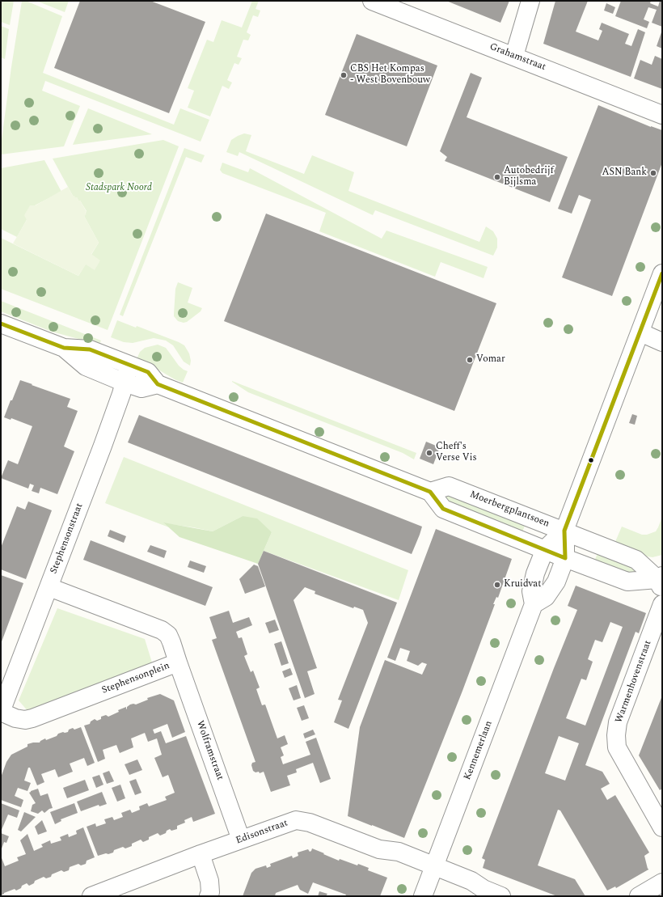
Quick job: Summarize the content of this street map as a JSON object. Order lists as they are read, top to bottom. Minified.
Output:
{"streets":{"street":["Grahamstraat","Moerbergplantsoen","Stephensonstraat","Stephensonplein","Warmenhovenstraat","Wolframstraat","Kennemerlaan","Edisonstraat"]},"crossings":[["Moerbergplantsoen","Kennemerlaan"],["Stephensonstraat","Stephensonplein"],["Stephensonplein","Wolframstraat"],["Wolframstraat","Edisonstraat"],["Kennemerlaan","Edisonstraat"]],"parks":["Stadspark Noord"],"places":["CBS Het Kompas - West Bovenbouw","ASN Bank","Autobedrijf Bijlsma","Vomar","Cheff's Verse Vis","Kruidvat"]}
